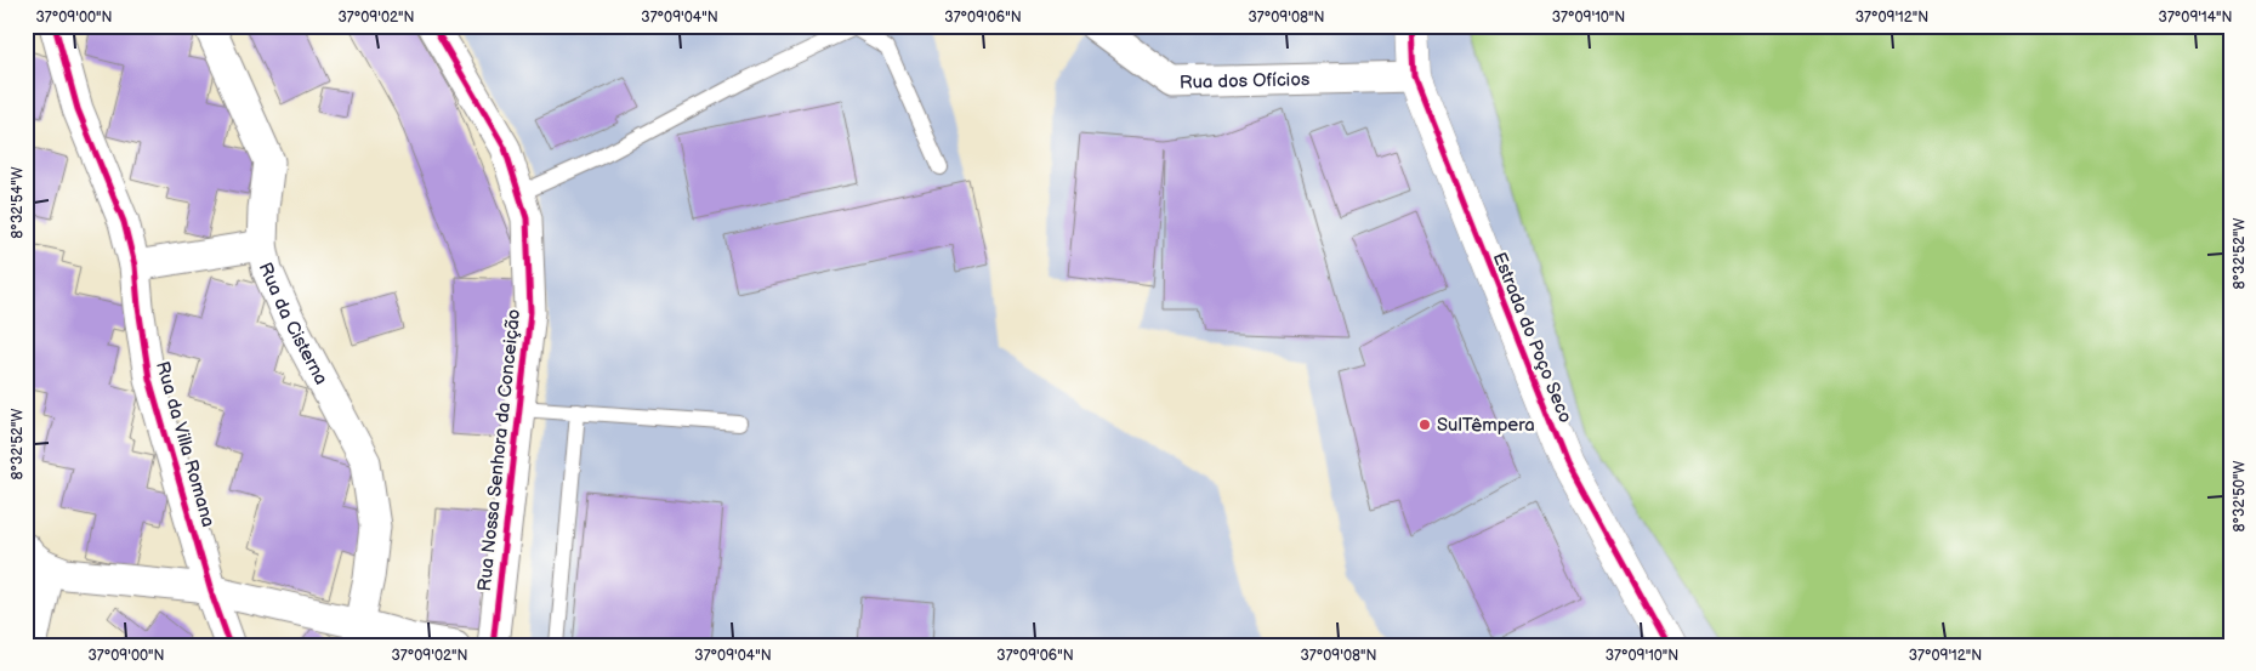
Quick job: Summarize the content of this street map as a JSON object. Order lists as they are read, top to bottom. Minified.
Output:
{"streets":{"street":["Rua dos Ofícios","Rua da Cisterna","Estrada do Poço Seco","Rua da Villa Romana","Rua Nossa Senhora da Conceição"]},"crossings":[["Rua dos Ofícios","Estrada do Poço Seco"]],"places":["SulTêmpera"],"coordinates":["37°09'00\"N","37°09'02\"N","37°09'04\"N","37°09'06\"N","37°09'08\"N","37°09'10\"N","37°09'12\"N","37°09'14\"N","8°32'54\"W","8°32'52\"W","8°32'50\"W"]}
